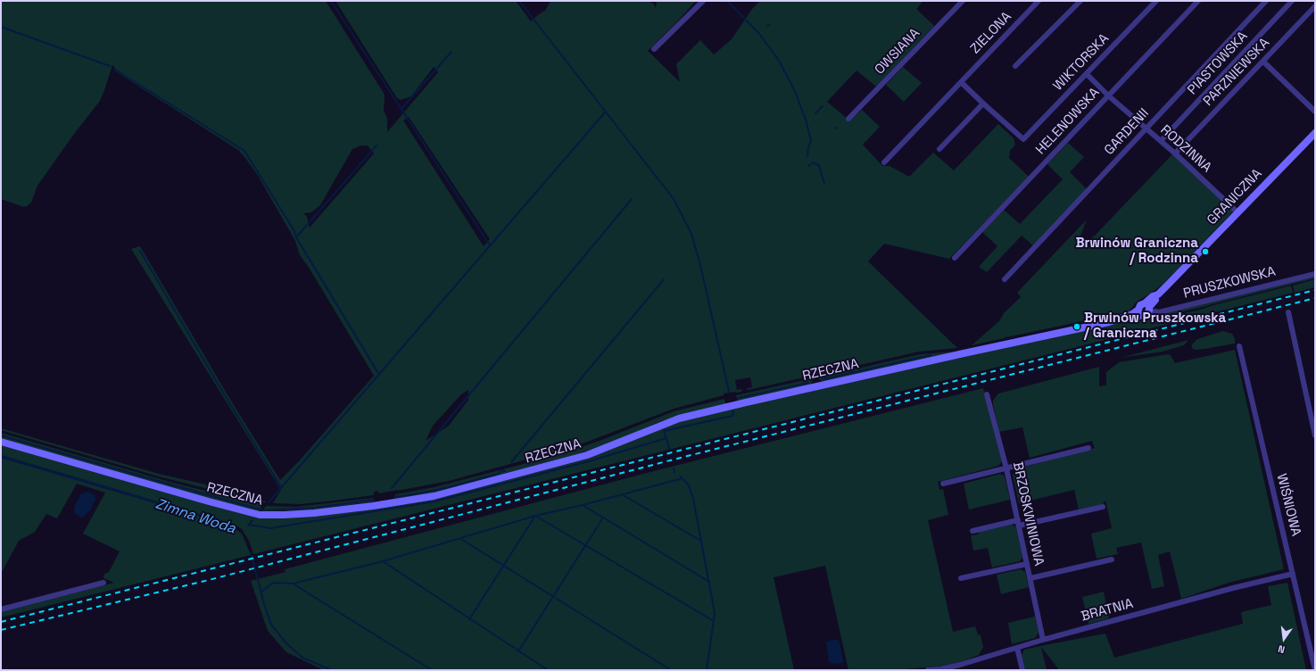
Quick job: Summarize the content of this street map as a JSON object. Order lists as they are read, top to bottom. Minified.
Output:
{"streets":{"street":["ZIELONA","OWSIANA","WIKTORSKA","PIASTOWSKA","PARZNIEWSKA","HELENOWSKA","GARDENII","RODZINNA","GRANICZNA","PRUSZKOWSKA","RZECZNA","WIŚNIOWA","BRZOSKWINIOWA","BRATNIA"]},"crossings":[["WIKTORSKA","RODZINNA"],["PIASTOWSKA","RODZINNA"],["PARZNIEWSKA","RODZINNA"],["HELENOWSKA","RODZINNA"],["GARDENII","RODZINNA"],["RODZINNA","GRANICZNA"],["GRANICZNA","PRUSZKOWSKA"],["GRANICZNA","RZECZNA"],["PRUSZKOWSKA","RZECZNA"],["WIŚNIOWA","BRATNIA"],["BRZOSKWINIOWA","BRATNIA"]],"water":["Zimna Woda"],"places":["Brwinów Graniczna / Rodzinna","Brwinów Pruszkowska / Graniczna"],"north":"bottom"}
